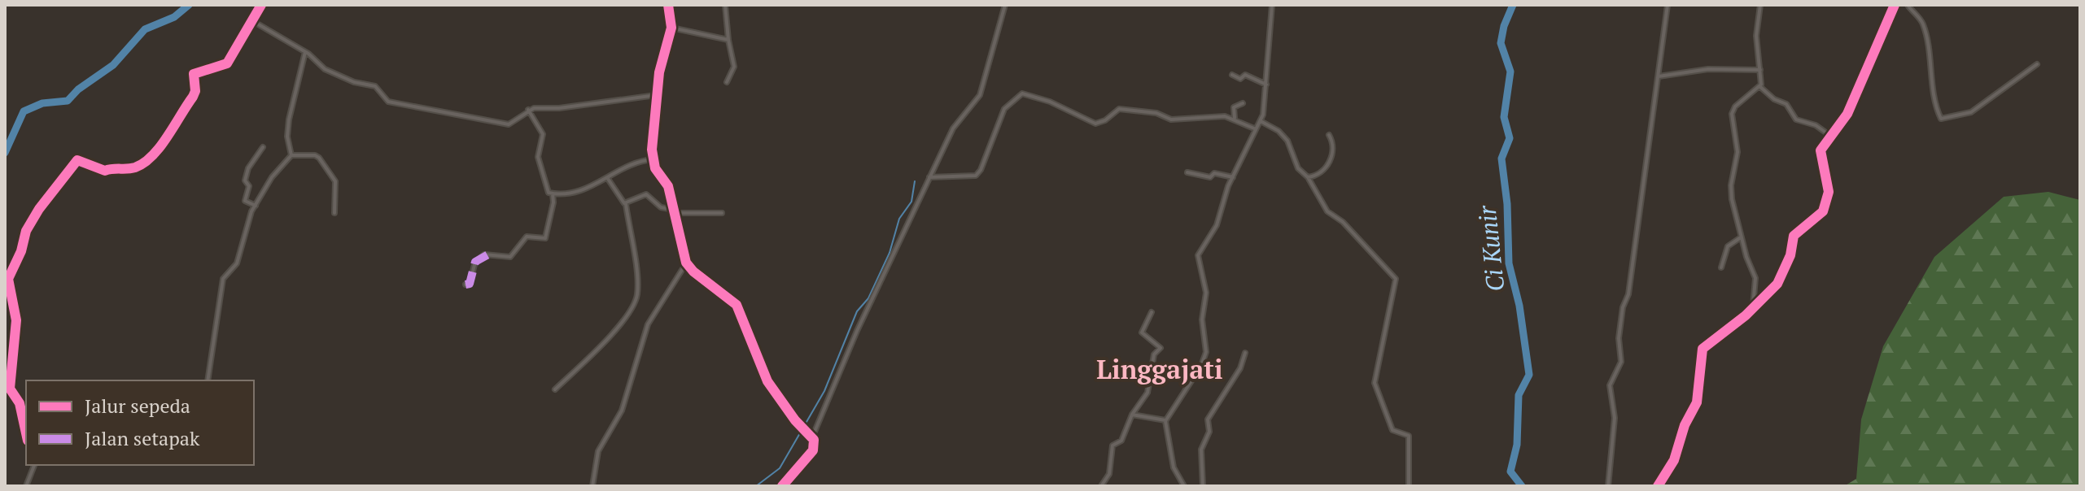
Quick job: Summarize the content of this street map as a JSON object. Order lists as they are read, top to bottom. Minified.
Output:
{"districts":["Linggajati"],"water":["Ci Kunir"],"legend":["Jalur sepeda","Jalan setapak"]}
